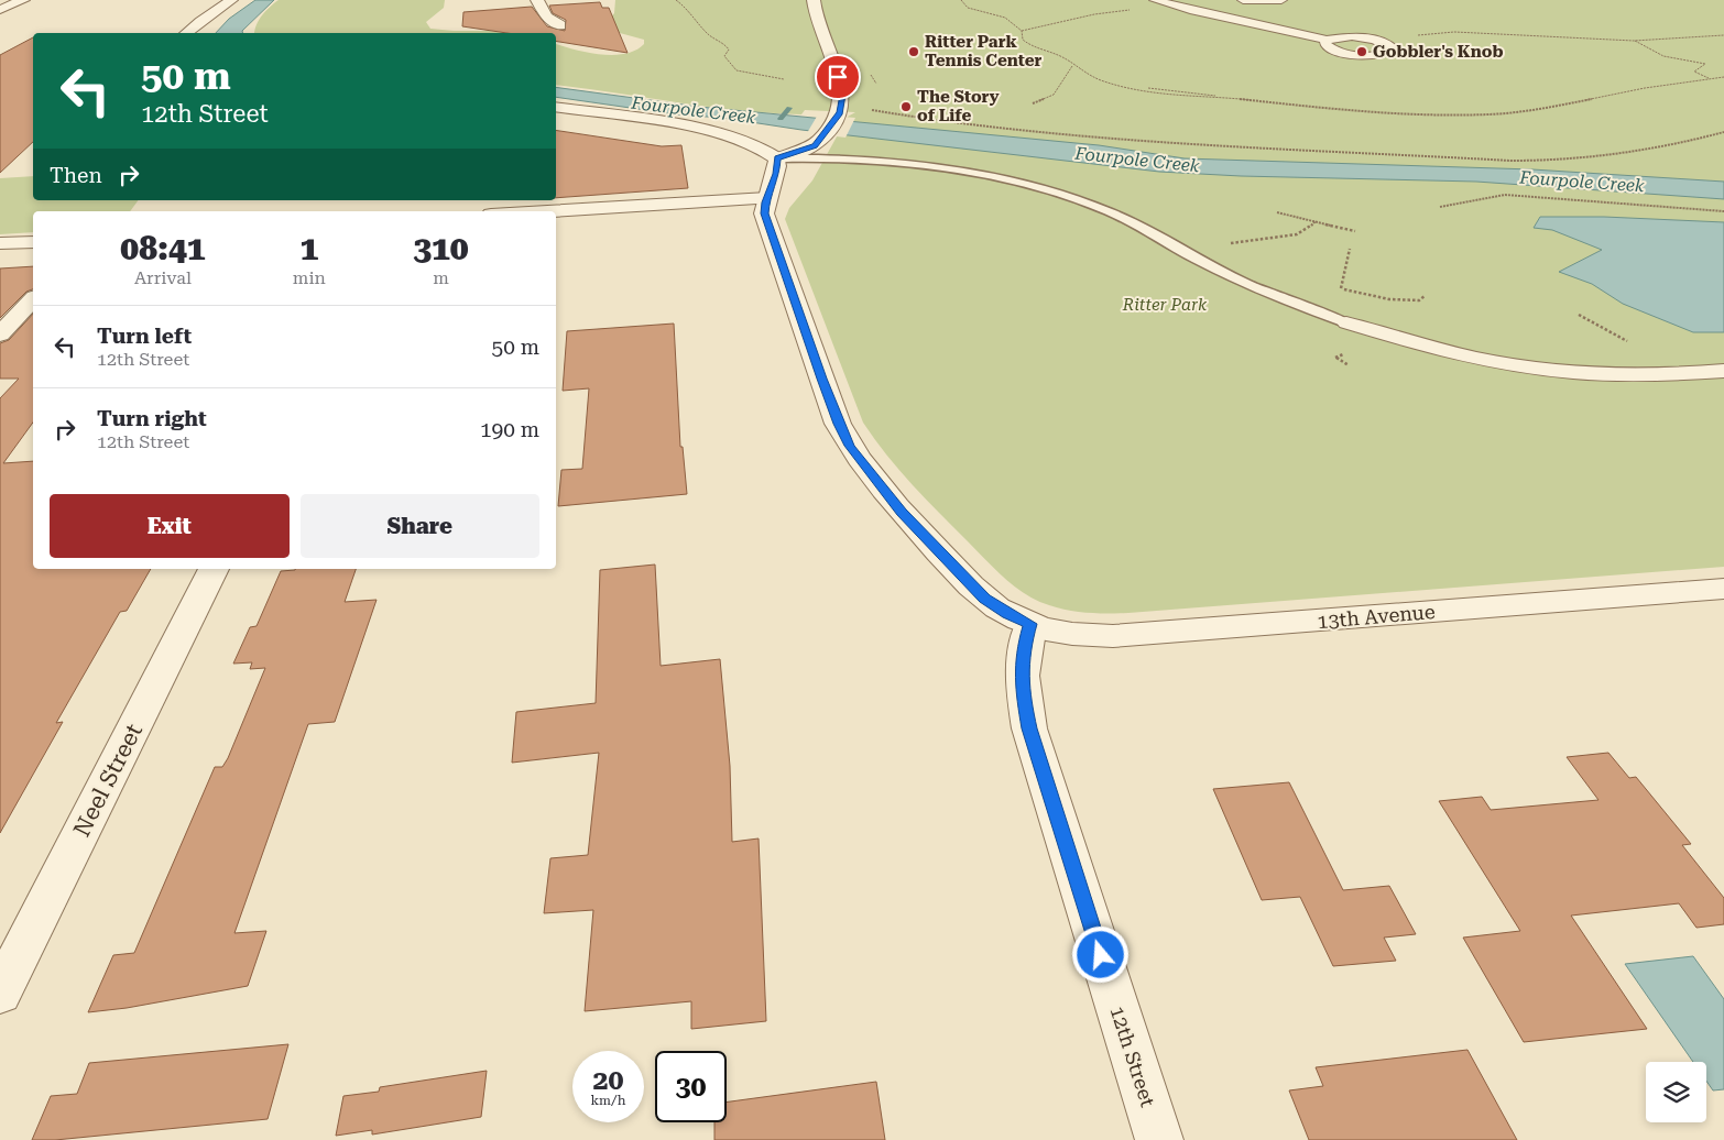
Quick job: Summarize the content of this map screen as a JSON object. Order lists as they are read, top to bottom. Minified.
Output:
{"streets":{"street":["13th Avenue","Neel Street","12th Street"]},"crossings":[["13th Avenue","12th Street"]],"water":["Fourpole Creek"],"parks":["Ritter Park"],"places":["Ritter Park Tennis Center","Gobbler's Knob","The Story of Life"],"page":{"turn":["50 m","12th Street"],"then":"Then","eta":["08:41","Arrival","1","min","310","m"],"list":[{"name":"Turn left","note":"12th Street","value":"50 m"},{"name":"Turn right","note":"12th Street","value":"190 m"}],"buttons":["Exit","Share"],"speed":"20 km/h","limit":"30"}}
